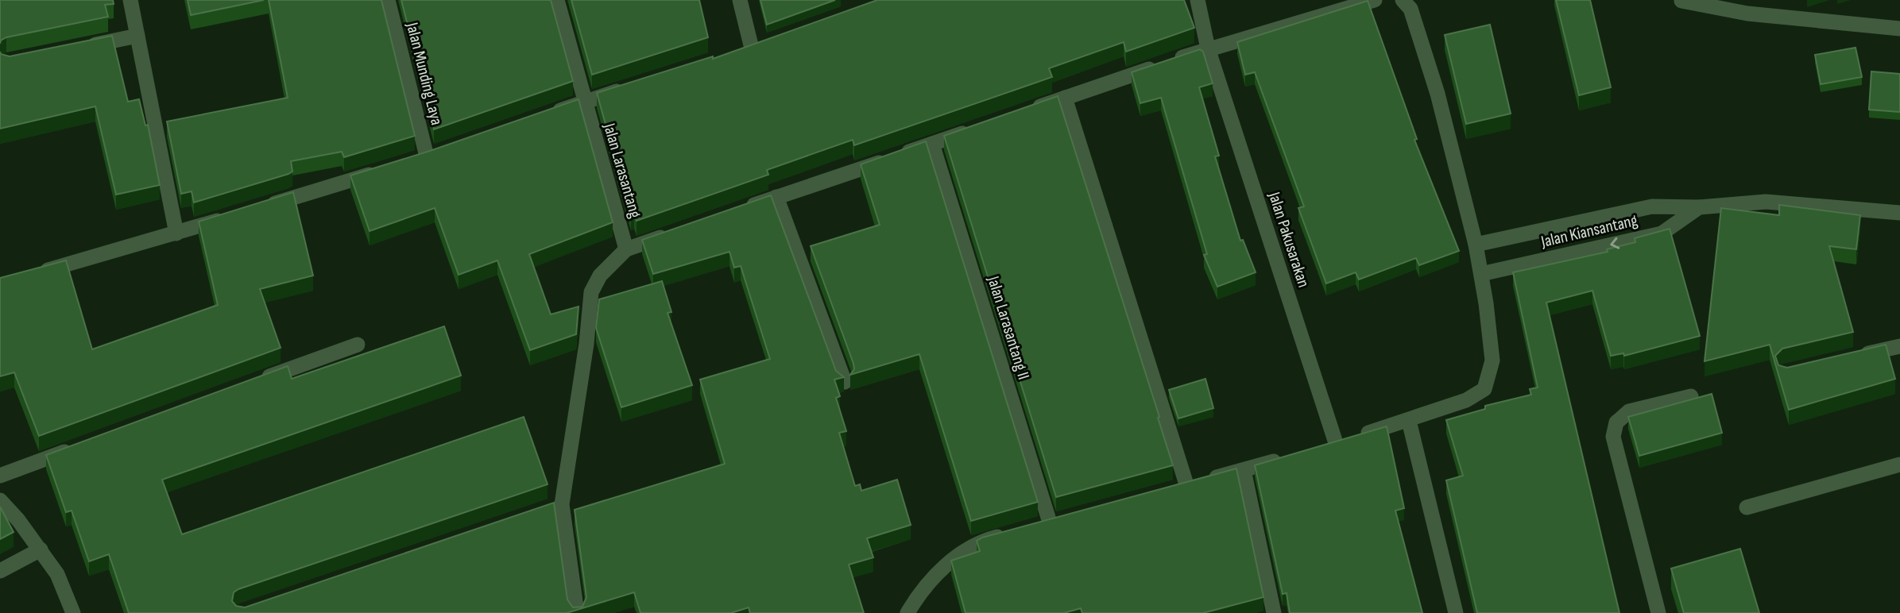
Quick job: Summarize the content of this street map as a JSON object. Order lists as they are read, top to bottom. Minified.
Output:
{"streets":{"street":["Jalan Munding Laya","Jalan Larasantang","Jalan Kiansantang","Jalan Pakusarakan","Jalan Larasantang II"]}}
